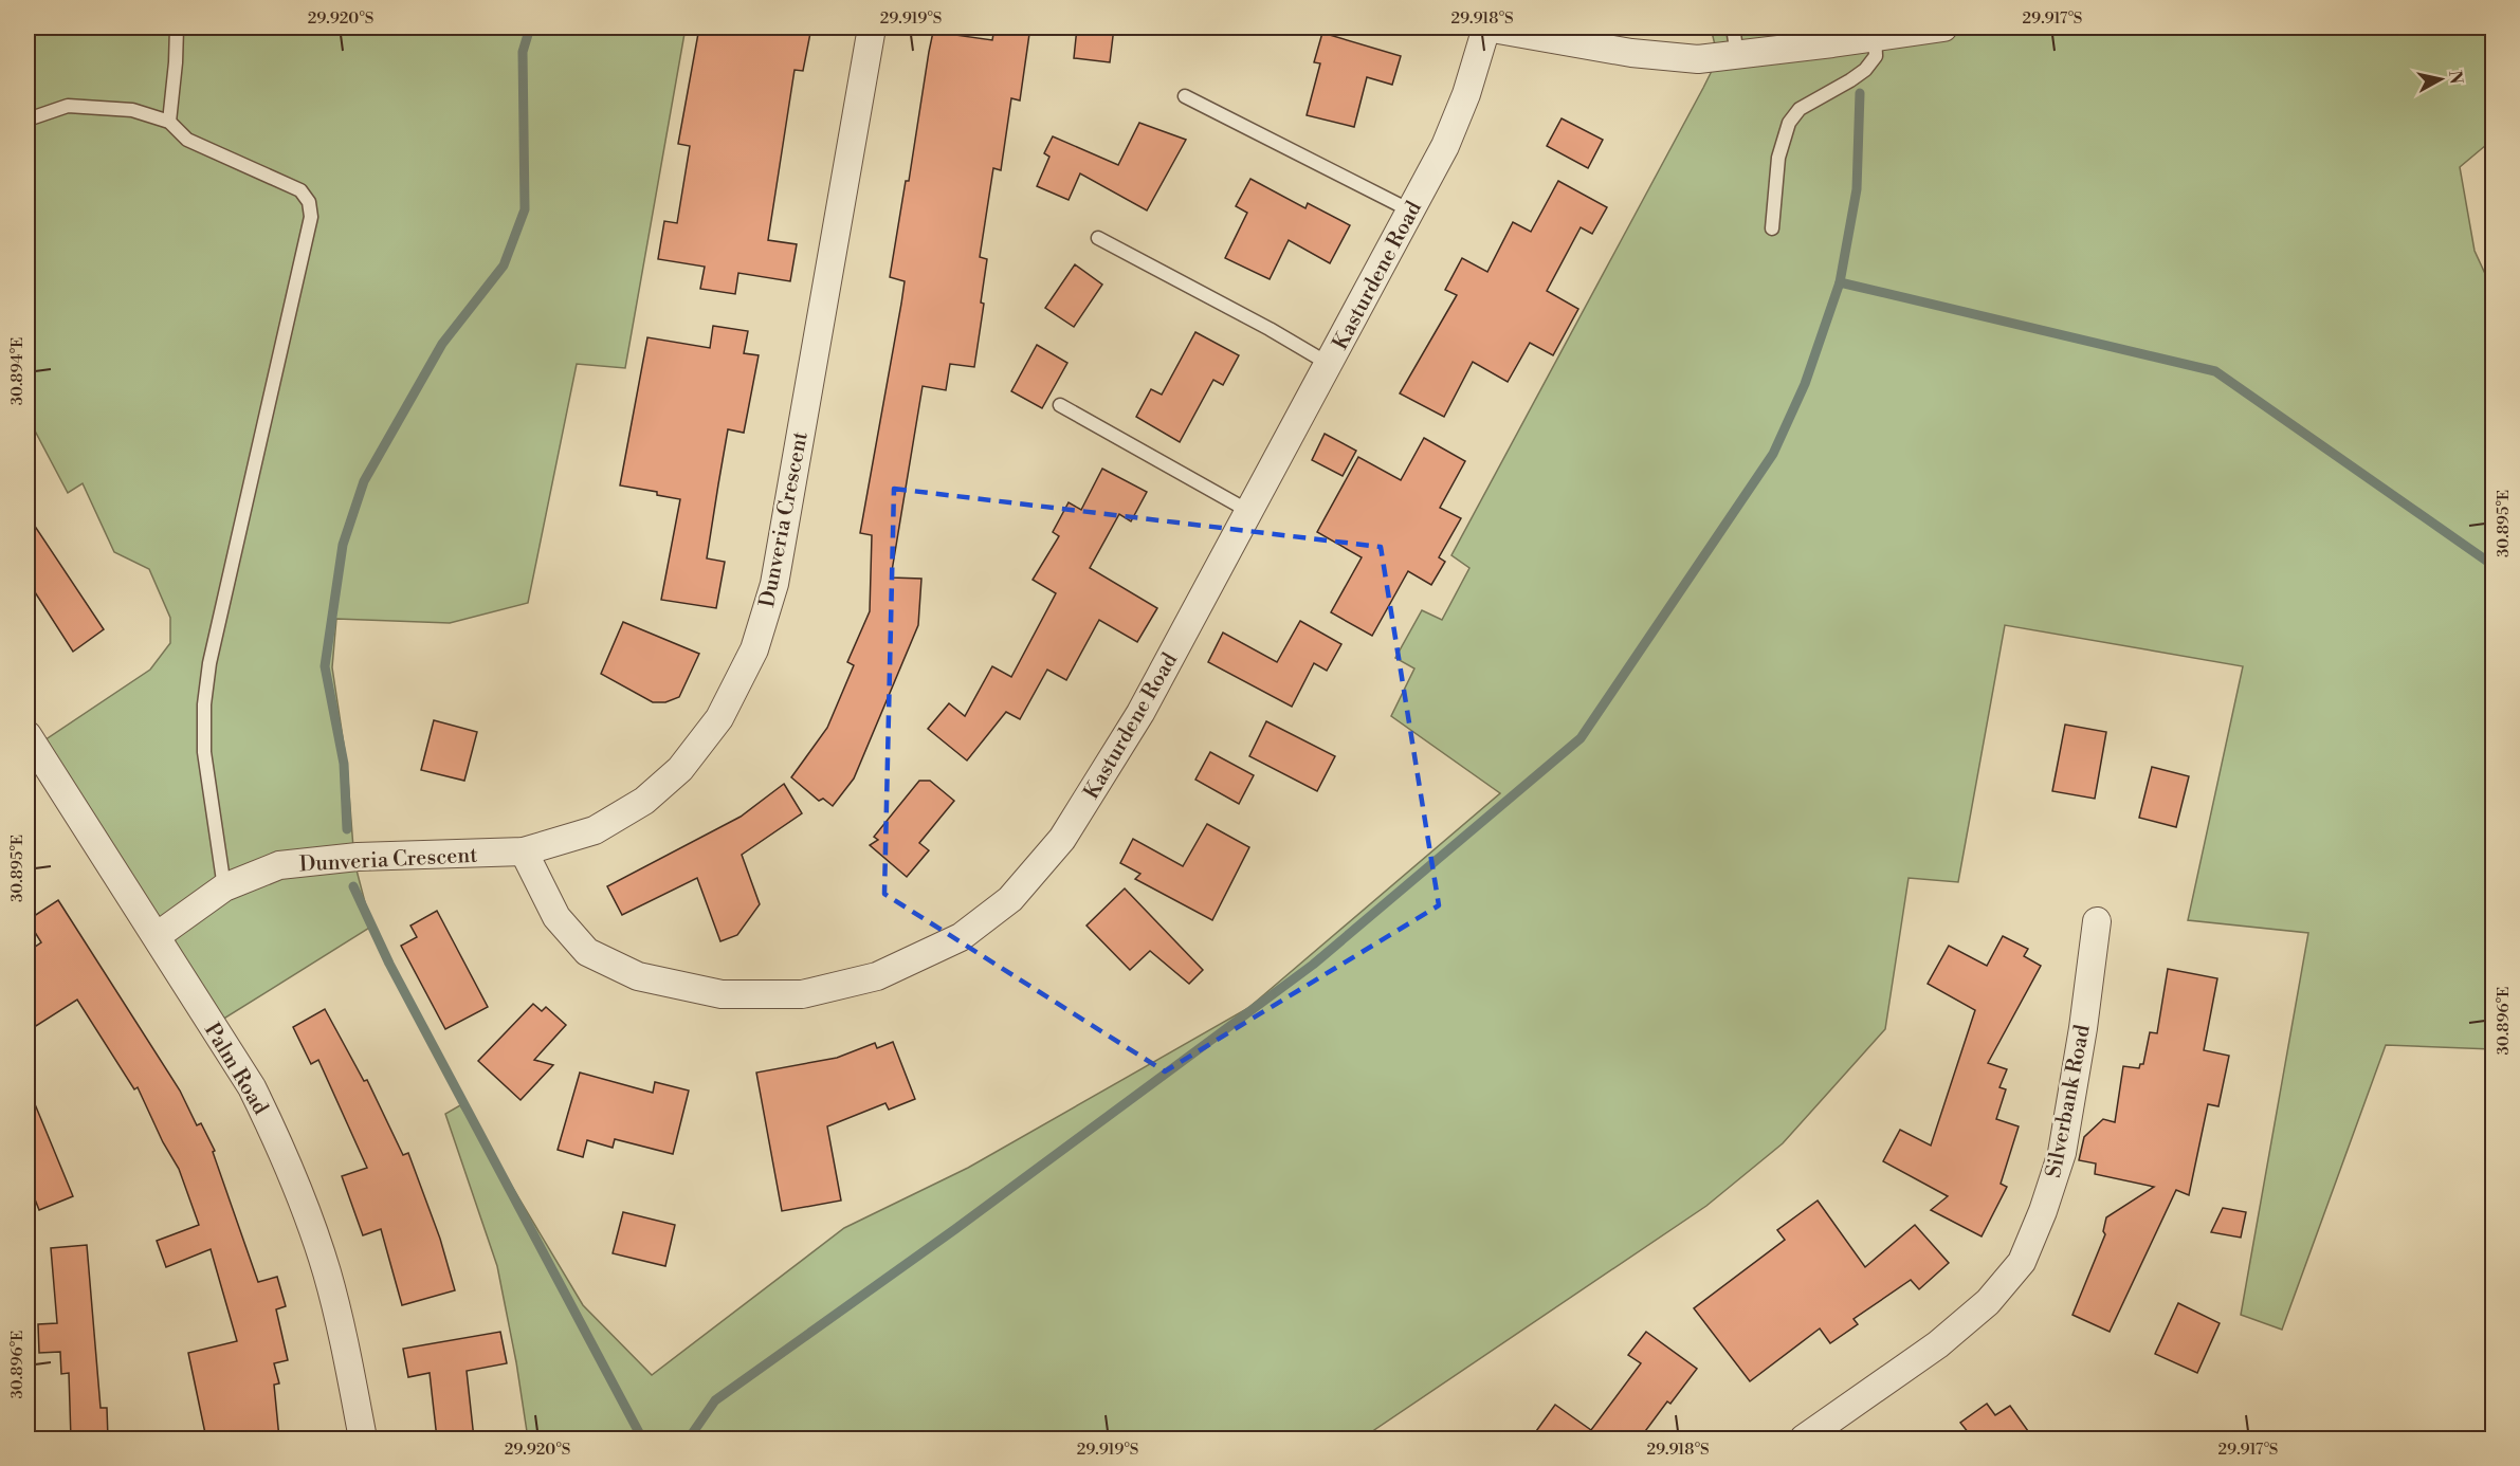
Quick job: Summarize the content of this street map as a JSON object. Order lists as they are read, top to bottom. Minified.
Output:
{"streets":{"street":["Kasturdene Road","Dunveria Crescent","Palm Road","Silverbank Road"]},"crossings":[["Kasturdene Road","Dunveria Crescent"],["Dunveria Crescent","Palm Road"]],"north":"right","coordinates":["29.920°S","29.919°S","29.918°S","29.917°S","30.894°E","30.895°E","30.896°E"]}
